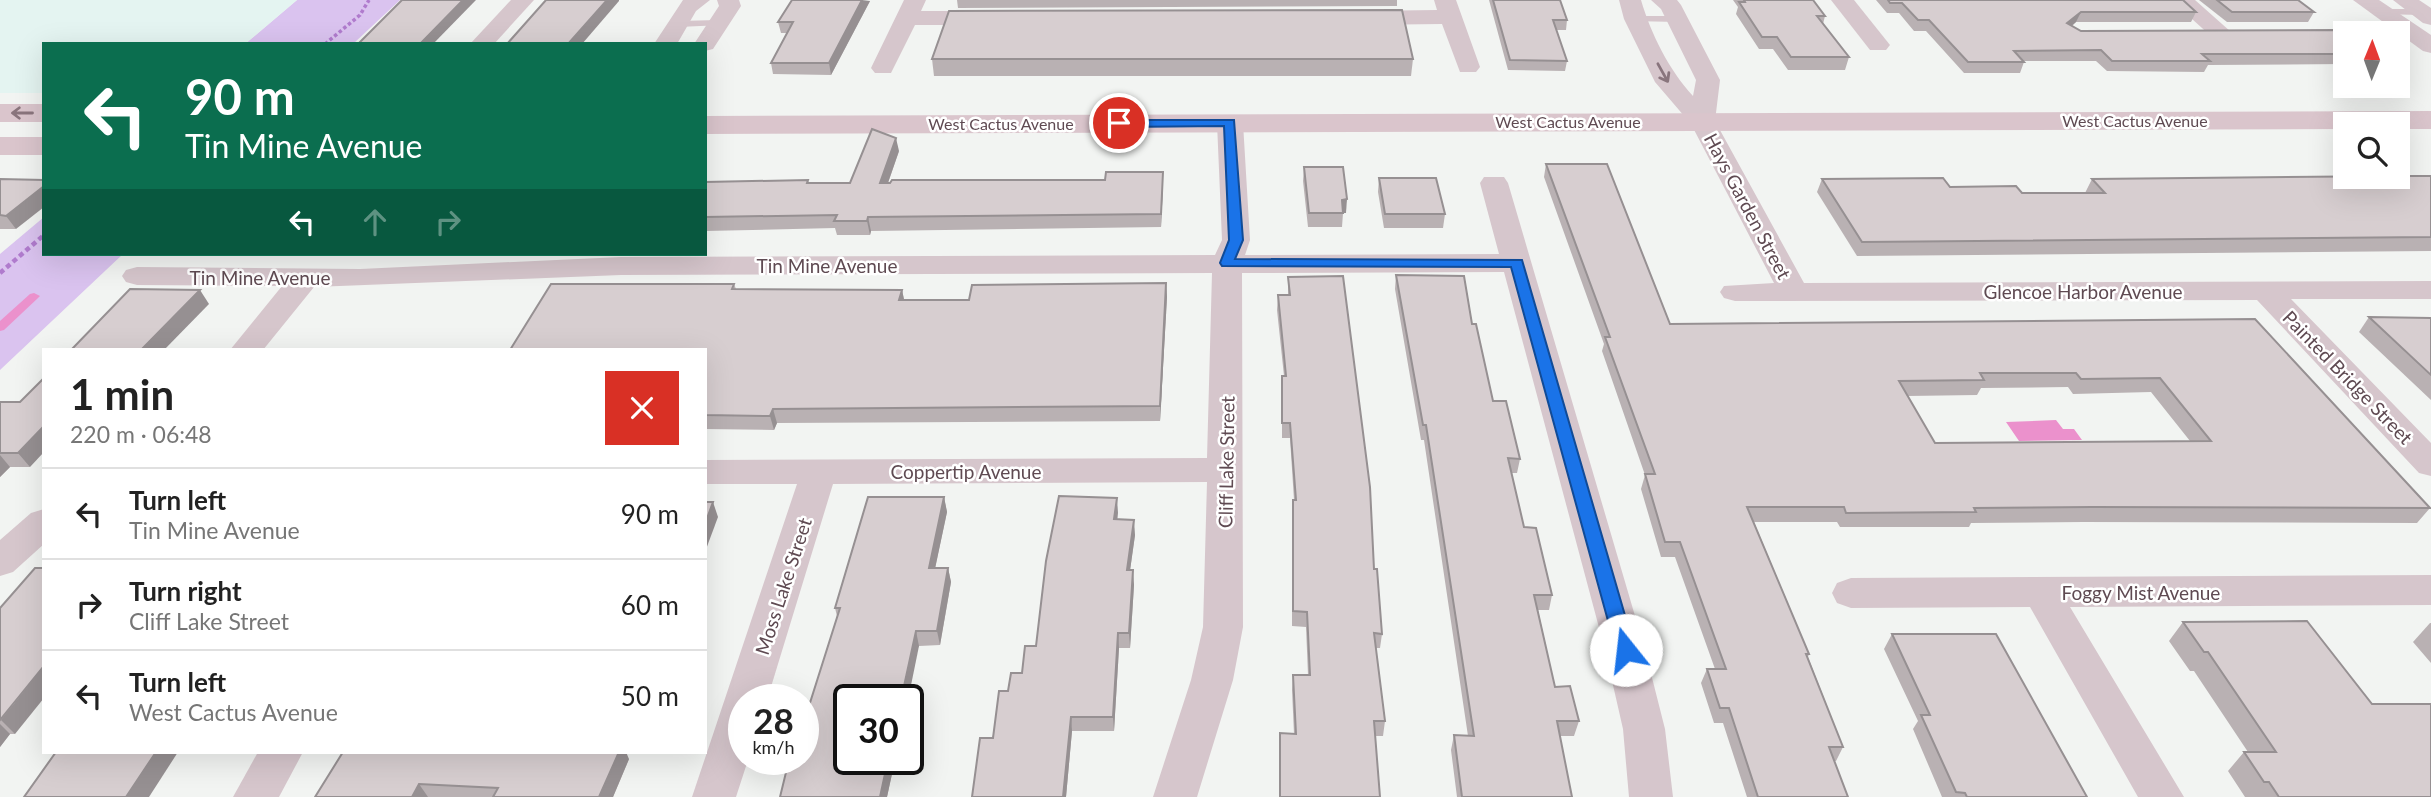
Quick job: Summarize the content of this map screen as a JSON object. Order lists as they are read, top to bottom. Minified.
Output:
{"streets":{"main road":["West Cactus Avenue"],"street":["Hays Garden Street","Tin Mine Avenue","Glencoe Harbor Avenue","Painted Bridge Street","Cliff Lake Street","Coppertip Avenue","Moss Lake Street","Foggy Mist Avenue"]},"crossings":[["West Cactus Avenue","Hays Garden Street"],["West Cactus Avenue","Cliff Lake Street"],["Hays Garden Street","Glencoe Harbor Avenue"],["Tin Mine Avenue","Cliff Lake Street"],["Glencoe Harbor Avenue","Painted Bridge Street"],["Cliff Lake Street","Coppertip Avenue"],["Coppertip Avenue","Moss Lake Street"]],"north":"top","page":{"turn":["90 m","Tin Mine Avenue"],"heading":["1 min","220 m · 06:48"],"list":[{"name":"Turn left","note":"Tin Mine Avenue","value":"90 m"},{"name":"Turn right","note":"Cliff Lake Street","value":"60 m"},{"name":"Turn left","note":"West Cactus Avenue","value":"50 m"}],"speed":"28 km/h","limit":"30"}}
